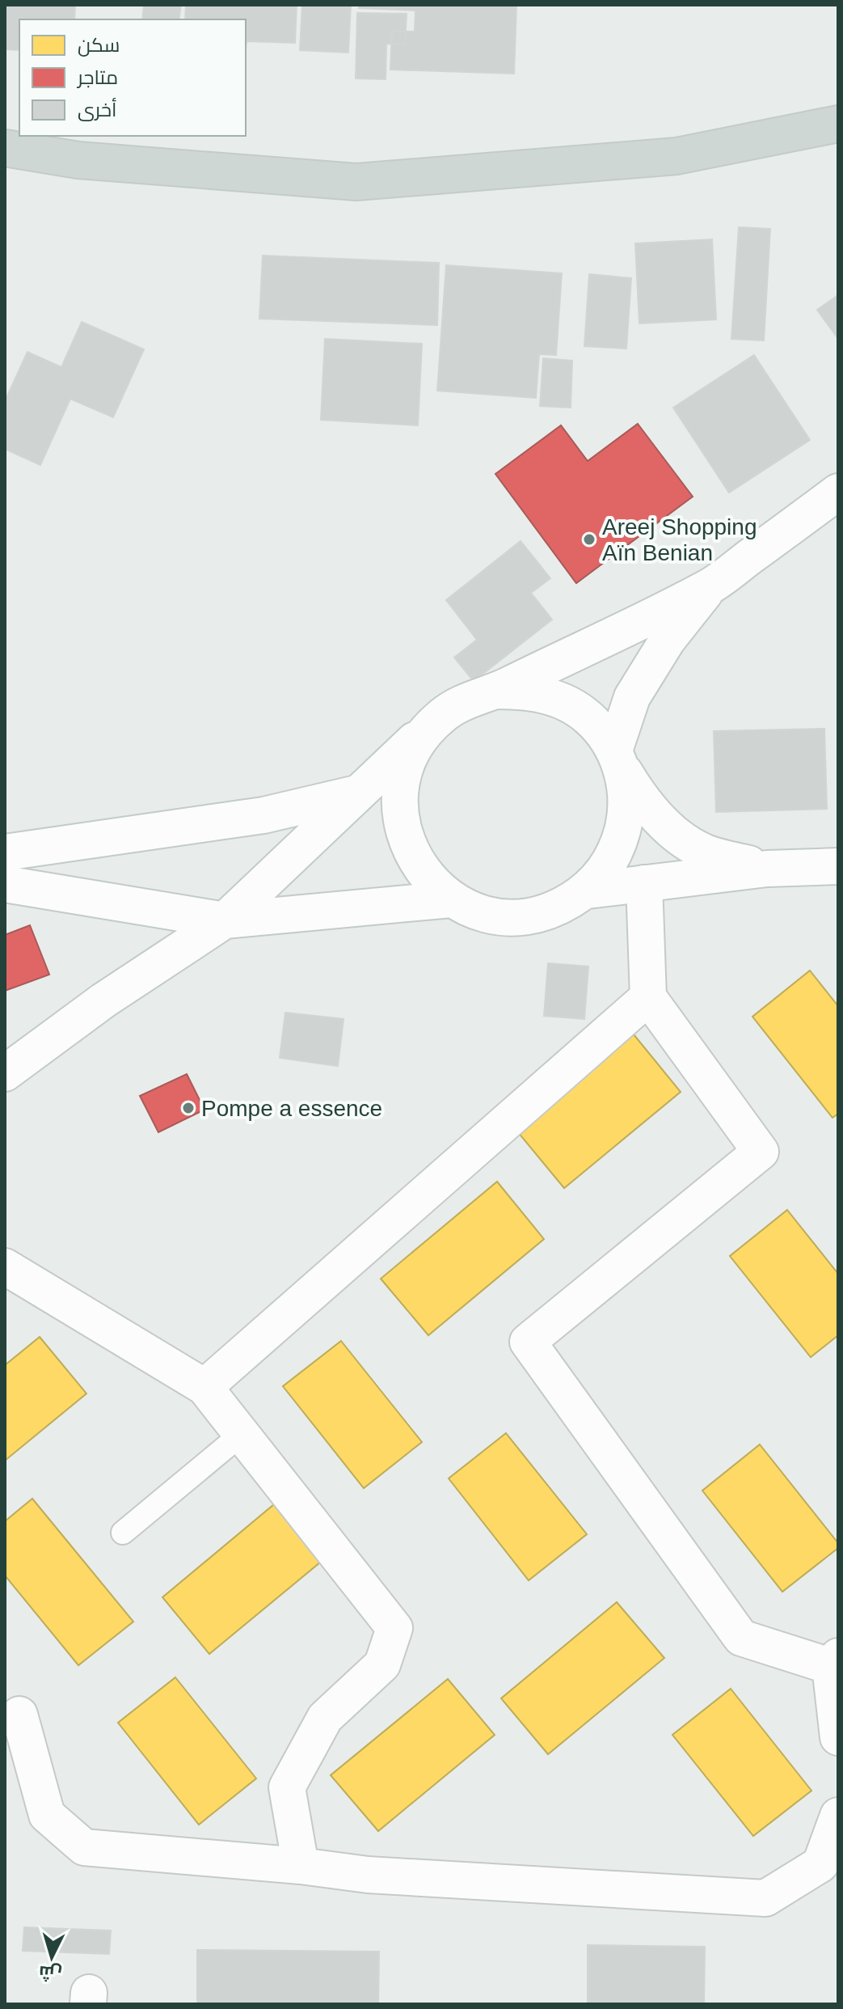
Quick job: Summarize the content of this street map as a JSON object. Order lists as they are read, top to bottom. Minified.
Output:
{"places":["Areej Shopping Aïn Benian","Pompe a essence"],"legend":["سكن","متاجر","أخرى"],"north":"bottom"}
